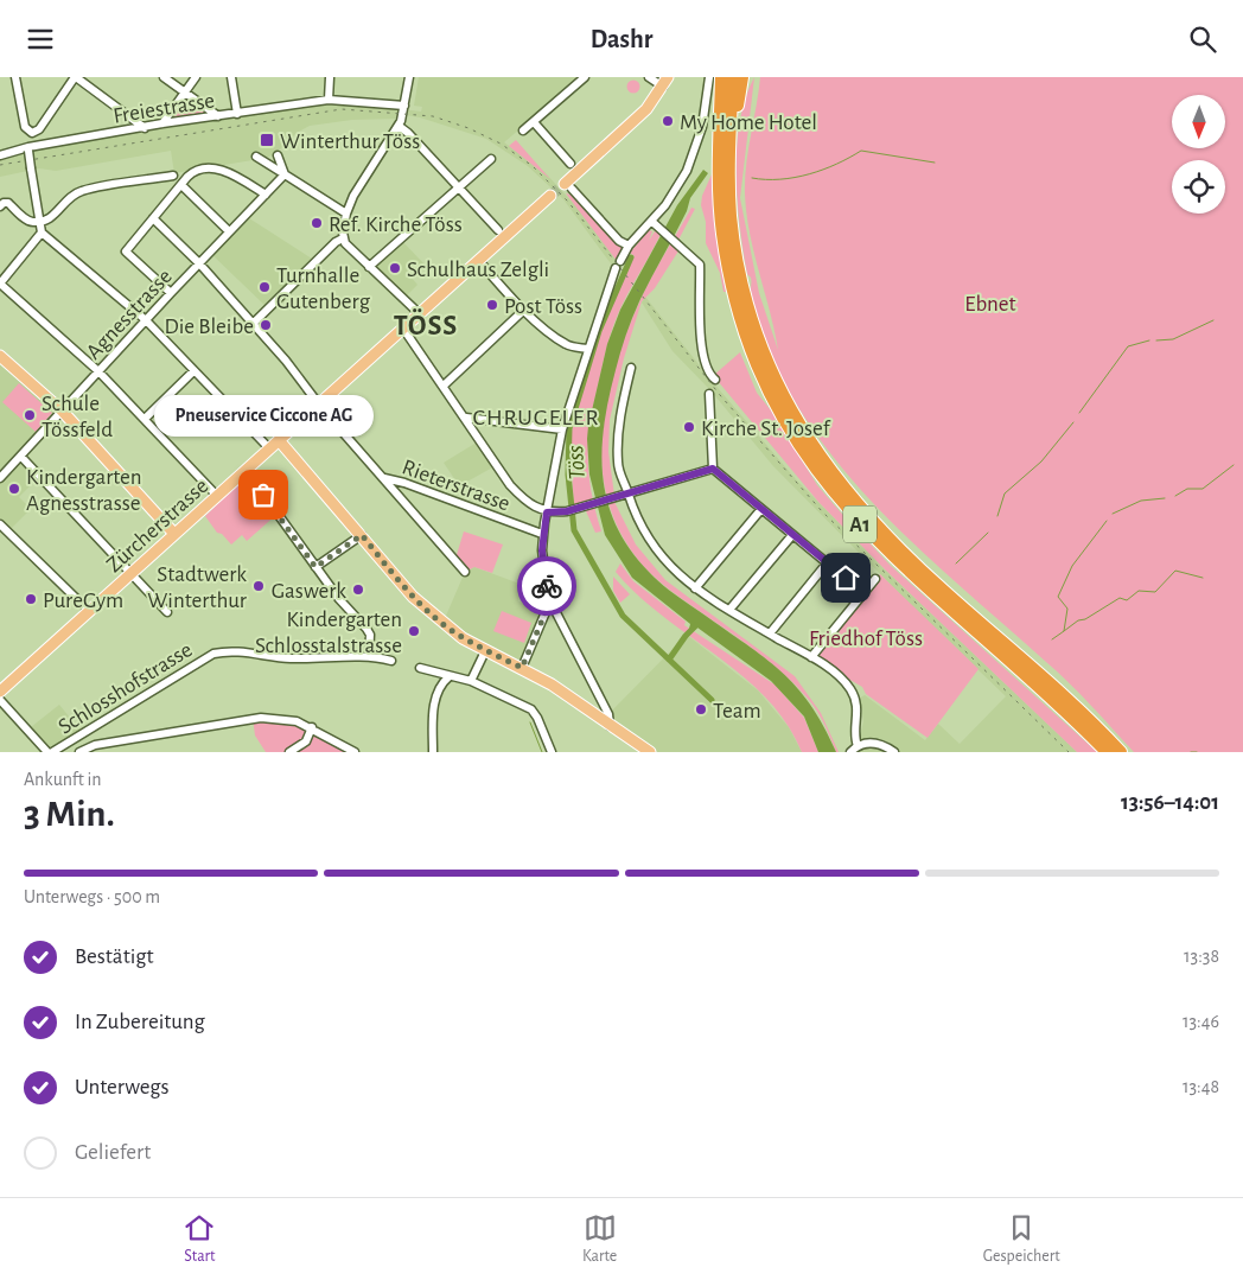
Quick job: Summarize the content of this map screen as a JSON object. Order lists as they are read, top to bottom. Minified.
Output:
{"streets":{"highway":["A1"],"main road":["Zürcherstrasse"],"street":["Freiestrasse","Agnesstrasse","Rieterstrasse","Schlosshofstrasse"]},"crossings":[["Agnesstrasse","Rieterstrasse"],["Rieterstrasse","Zürcherstrasse"]],"districts":["TÖSS","CHRUGELER"],"water":["Töss"],"parks":["Ebnet","Friedhof Töss"],"places":{"other":["My Home Hotel","Ref. Kirche Töss","Schulhaus Zelgli","Turnhalle Gutenberg","Post Töss","Die Bleibe","Schule Tössfeld","Kirche St. Josef","Kindergarten Agnesstrasse","Pneuservice Ciccone AG","Stadtwerk Winterthur","Gaswerk","PureGym","Kindergarten Schlosstalstrasse","Team"],"transit":["Winterthur Töss"]},"north":"bottom","page":{"header":"Dashr","bubble":"Pneuservice Ciccone AG","heading":["3 Min.","Ankunft in","13:56–14:01"],"bar":"Unterwegs · 500 m","list":[["Bestätigt","13:38"],["In Zubereitung","13:46"],["Unterwegs","13:48"],"Geliefert"],"tabs":["Start","Karte","Gespeichert"]}}
